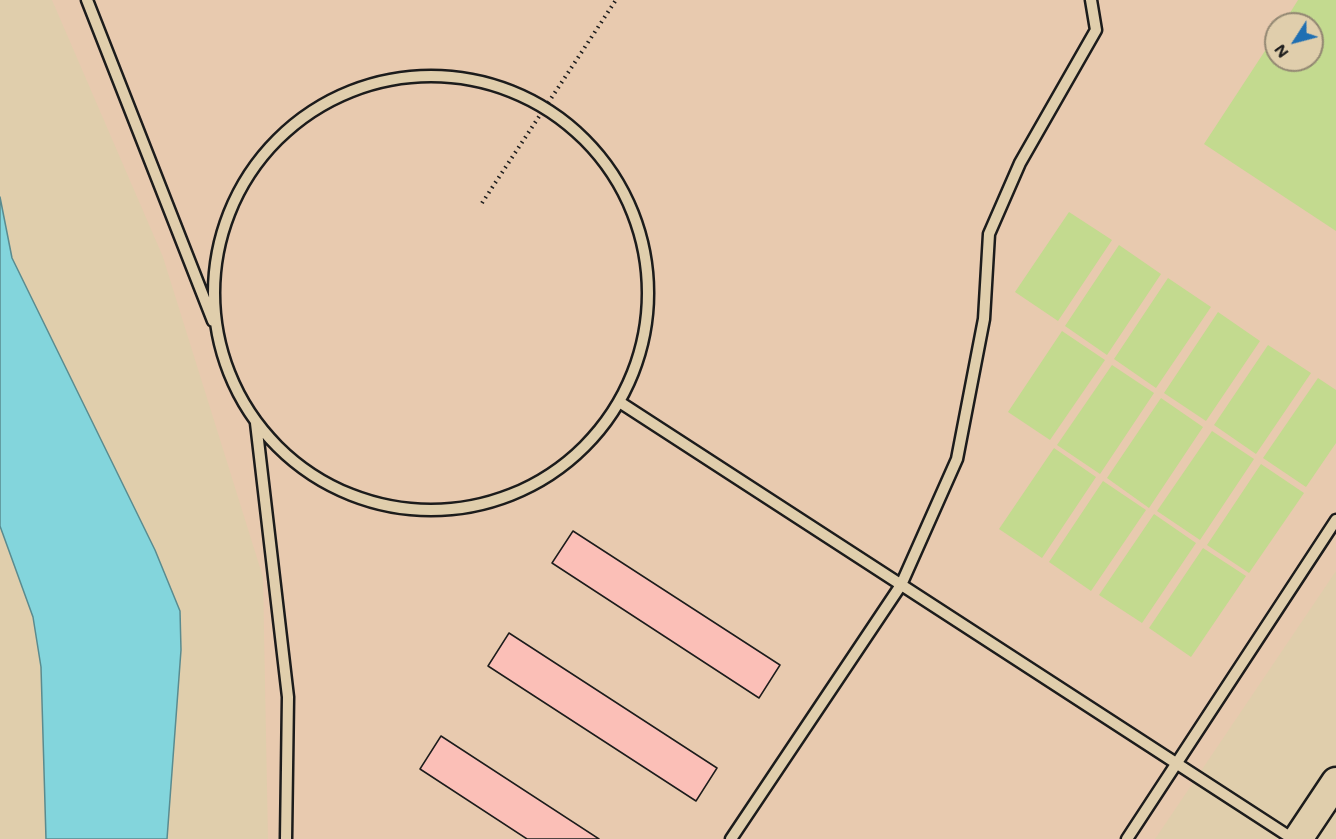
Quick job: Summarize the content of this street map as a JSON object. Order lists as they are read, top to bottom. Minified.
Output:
{"north":"bottom left"}
